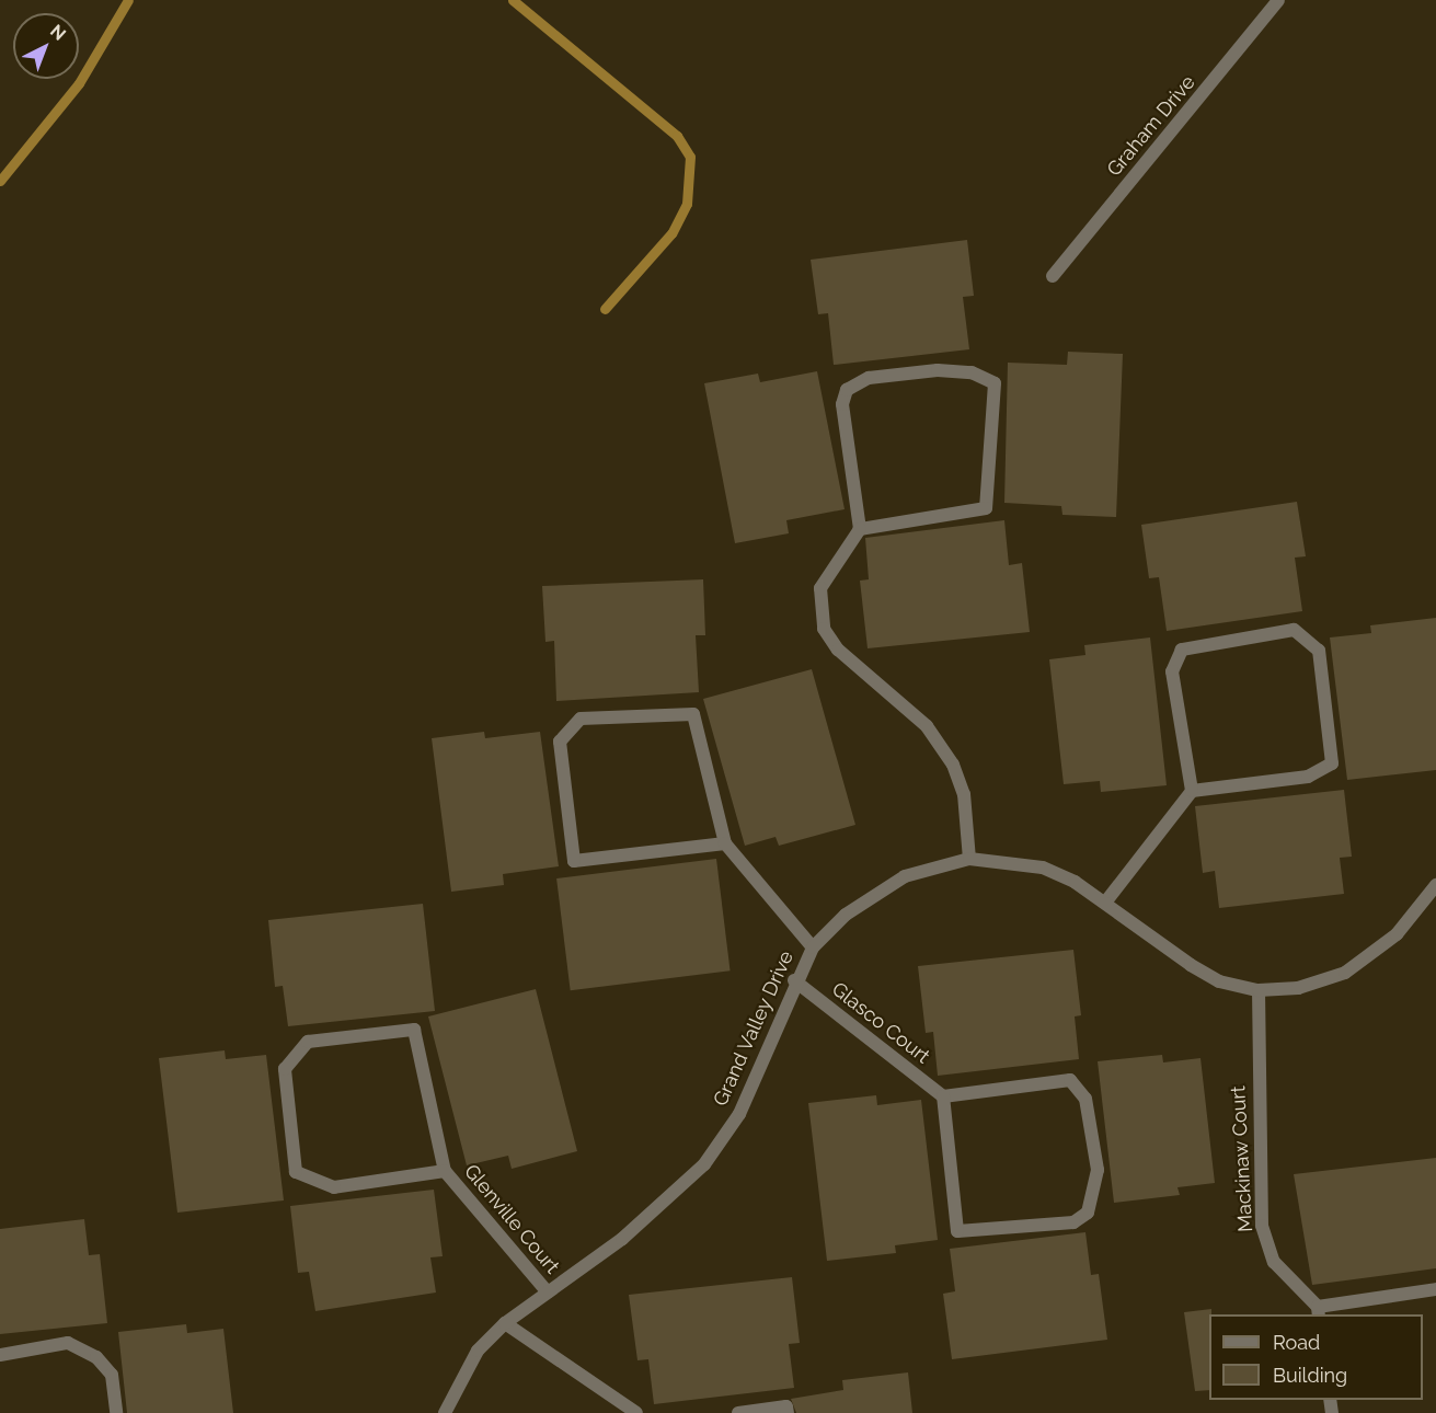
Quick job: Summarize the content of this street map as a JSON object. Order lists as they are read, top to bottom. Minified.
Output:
{"streets":{"street":["Graham Drive","Glasco Court","Grand Valley Drive","Mackinaw Court","Glenville Court"]},"crossings":[["Glasco Court","Grand Valley Drive"],["Grand Valley Drive","Mackinaw Court"],["Grand Valley Drive","Glenville Court"]],"legend":["Road","Building"],"north":"top right"}
